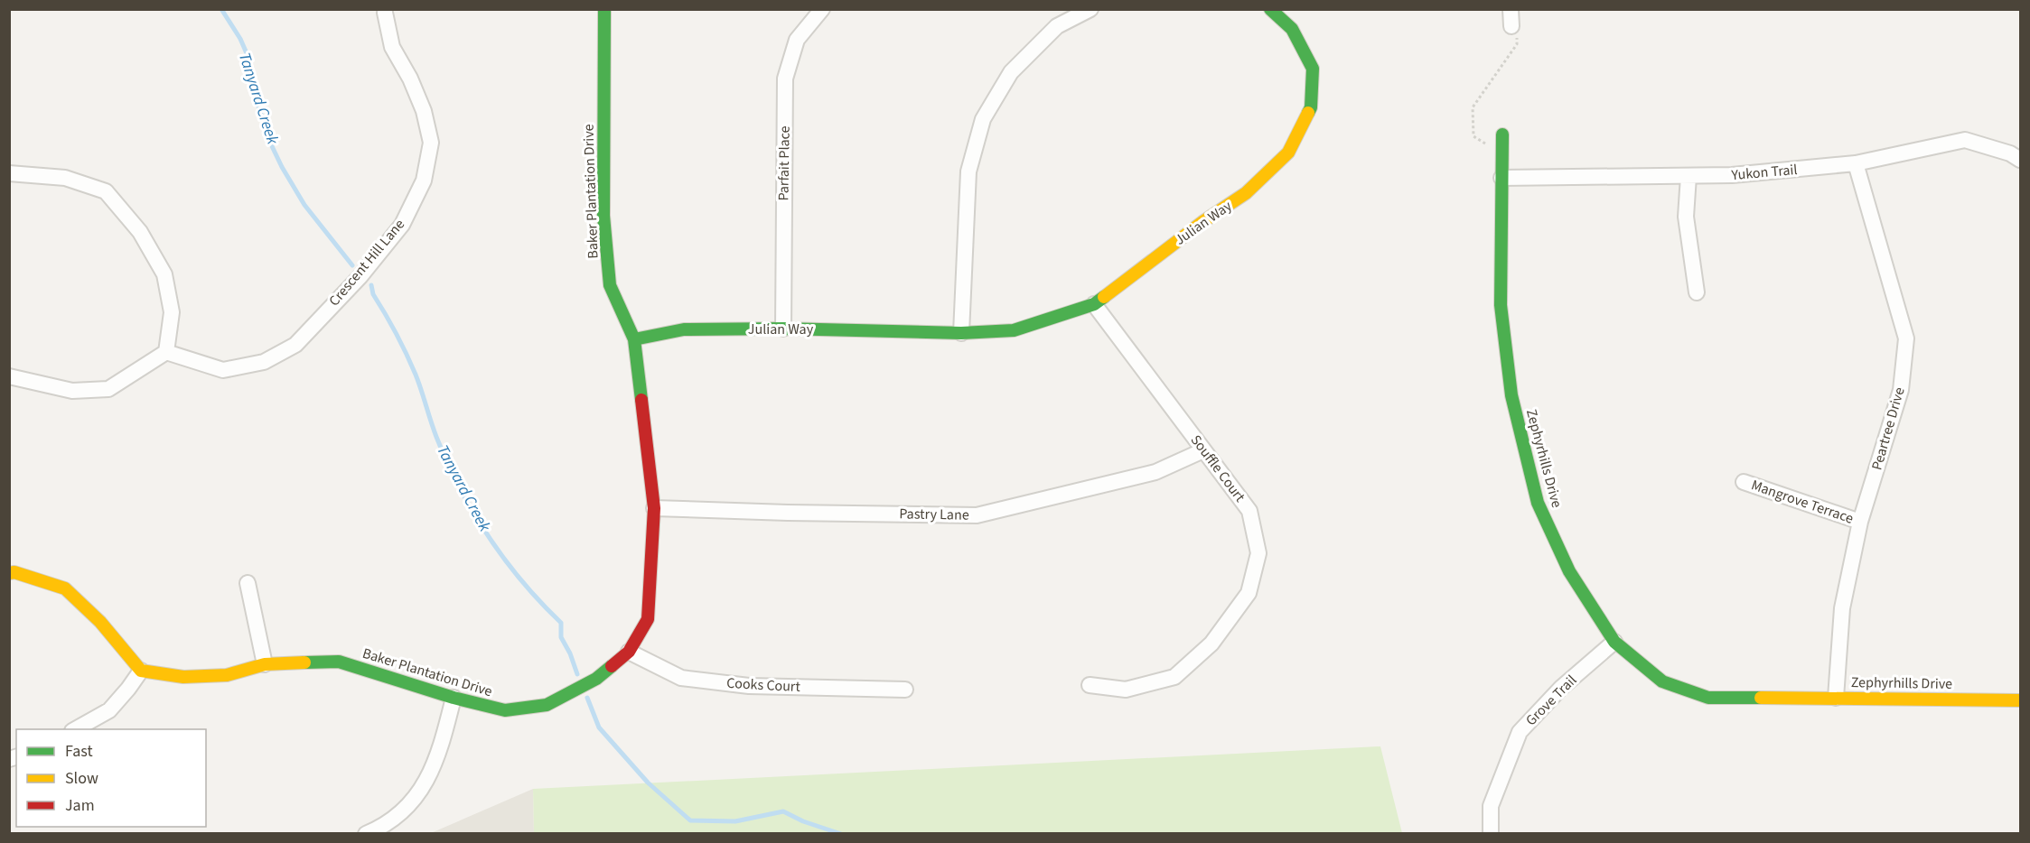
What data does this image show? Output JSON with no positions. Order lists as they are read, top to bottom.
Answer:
{
  "streets": {
    "street": [
      "Parfait Place",
      "Yukon Trail",
      "Baker Plantation Drive",
      "Julian Way",
      "Crescent Hill Lane",
      "Peartree Drive",
      "Zephyrhills Drive",
      "Souffle Court",
      "Mangrove Terrace",
      "Pastry Lane",
      "Cooks Court",
      "Grove Trail"
    ]
  },
  "crossings": [
    ["Parfait Place", "Julian Way"],
    ["Yukon Trail", "Peartree Drive"],
    ["Yukon Trail", "Zephyrhills Drive"],
    ["Baker Plantation Drive", "Julian Way"],
    ["Baker Plantation Drive", "Pastry Lane"],
    ["Baker Plantation Drive", "Cooks Court"],
    ["Julian Way", "Souffle Court"],
    ["Peartree Drive", "Zephyrhills Drive"],
    ["Peartree Drive", "Mangrove Terrace"],
    ["Zephyrhills Drive", "Grove Trail"],
    ["Souffle Court", "Pastry Lane"]
  ],
  "water": ["Tanyard Creek"],
  "legend": ["Fast", "Slow", "Jam"]
}
